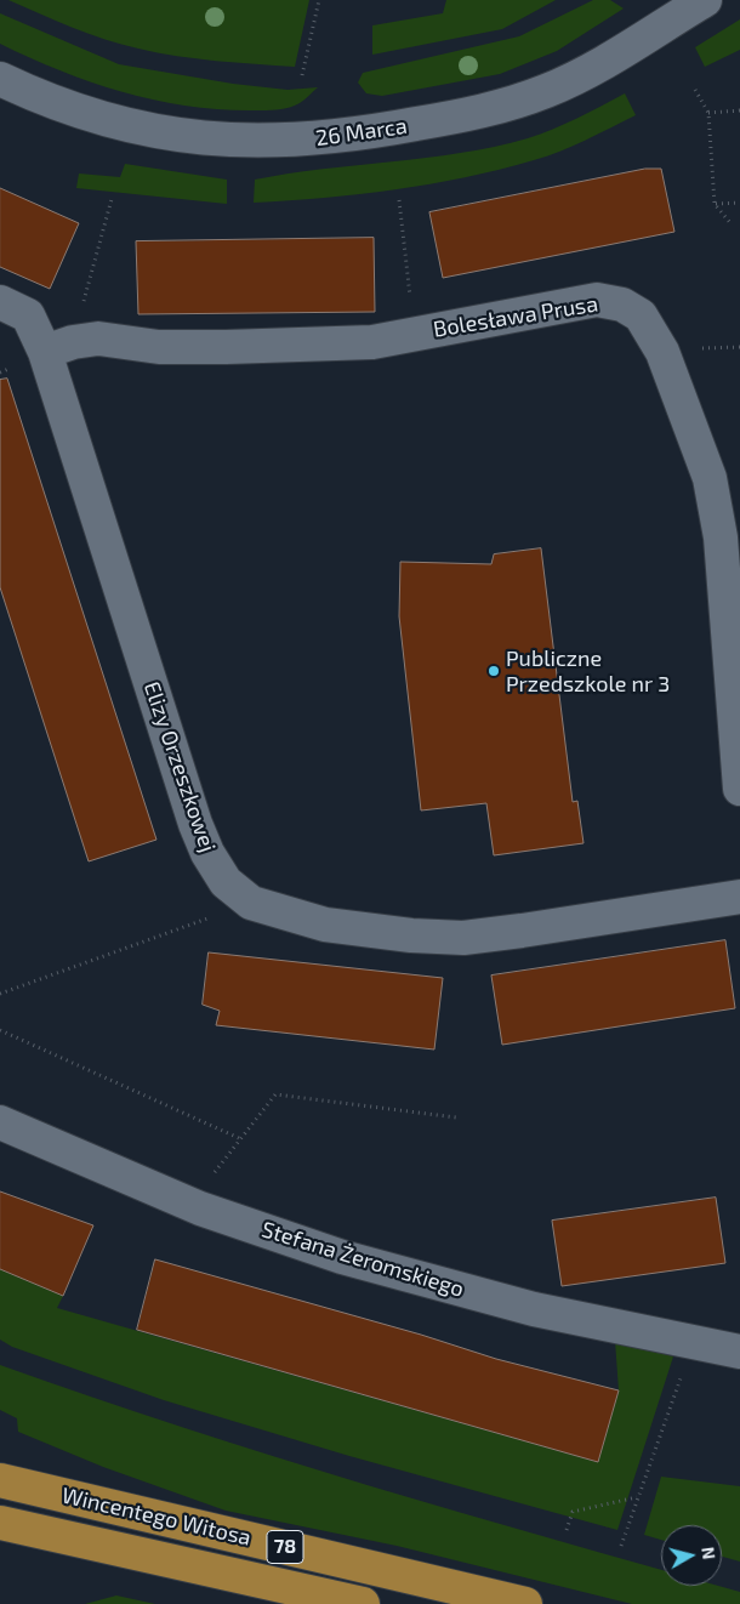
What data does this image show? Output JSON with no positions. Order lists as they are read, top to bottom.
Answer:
{
  "streets": {
    "main road": ["Wincentego Witosa", "78"],
    "street": [
      "26 Marca",
      "Bolesława Prusa",
      "Elizy Orzeszkowej",
      "Stefana Żeromskiego"
    ]
  },
  "crossings": [
    ["Bolesława Prusa", "Elizy Orzeszkowej"]
  ],
  "places": ["Publiczne Przedszkole nr 3"],
  "north": "right"
}
